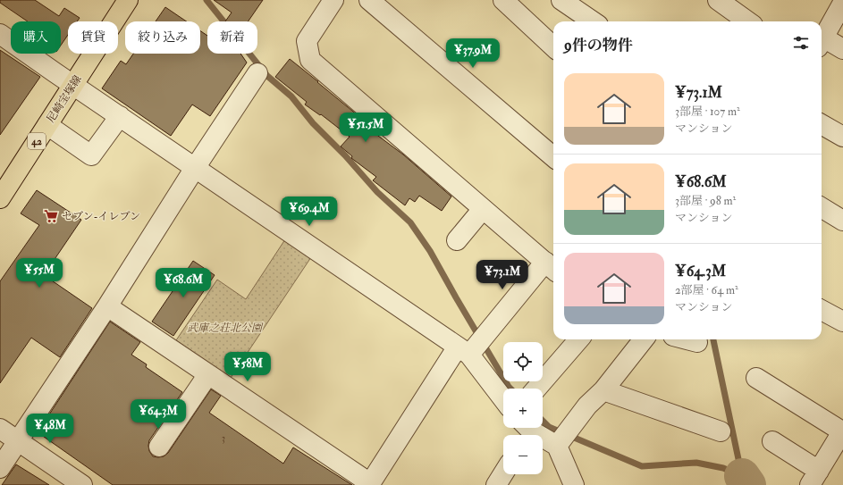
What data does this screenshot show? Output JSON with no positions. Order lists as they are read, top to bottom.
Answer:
{
  "streets": {
    "main road": ["尼崎宝塚線", "42"]
  },
  "parks": ["武庫之荘北公園"],
  "places": {
    "supermarket": ["セブン-イレブン"]
  },
  "house_numbers": ["3"],
  "page": {
    "chip": [
      "購入",
      "賃貸",
      "絞り込み",
      "新着"
    ],
    "heading": "9件の物件",
    "price": [
      "¥37.9M",
      "¥51.5M",
      "¥69.4M",
      "¥55M",
      "¥73.1M",
      "¥68.6M",
      "¥58M",
      "¥64.3M",
      "¥48M"
    ],
    "list": [
      {
        "name": "¥73.1M",
        "note": "3部屋 · 107 m² · マンション"
      },
      {
        "name": "¥68.6M",
        "note": "3部屋 · 98 m² · マンション"
      },
      {
        "name": "¥64.3M",
        "note": "2部屋 · 64 m² · マンション"
      }
    ],
    "map_buttons": ["+", "−"]
  }
}
